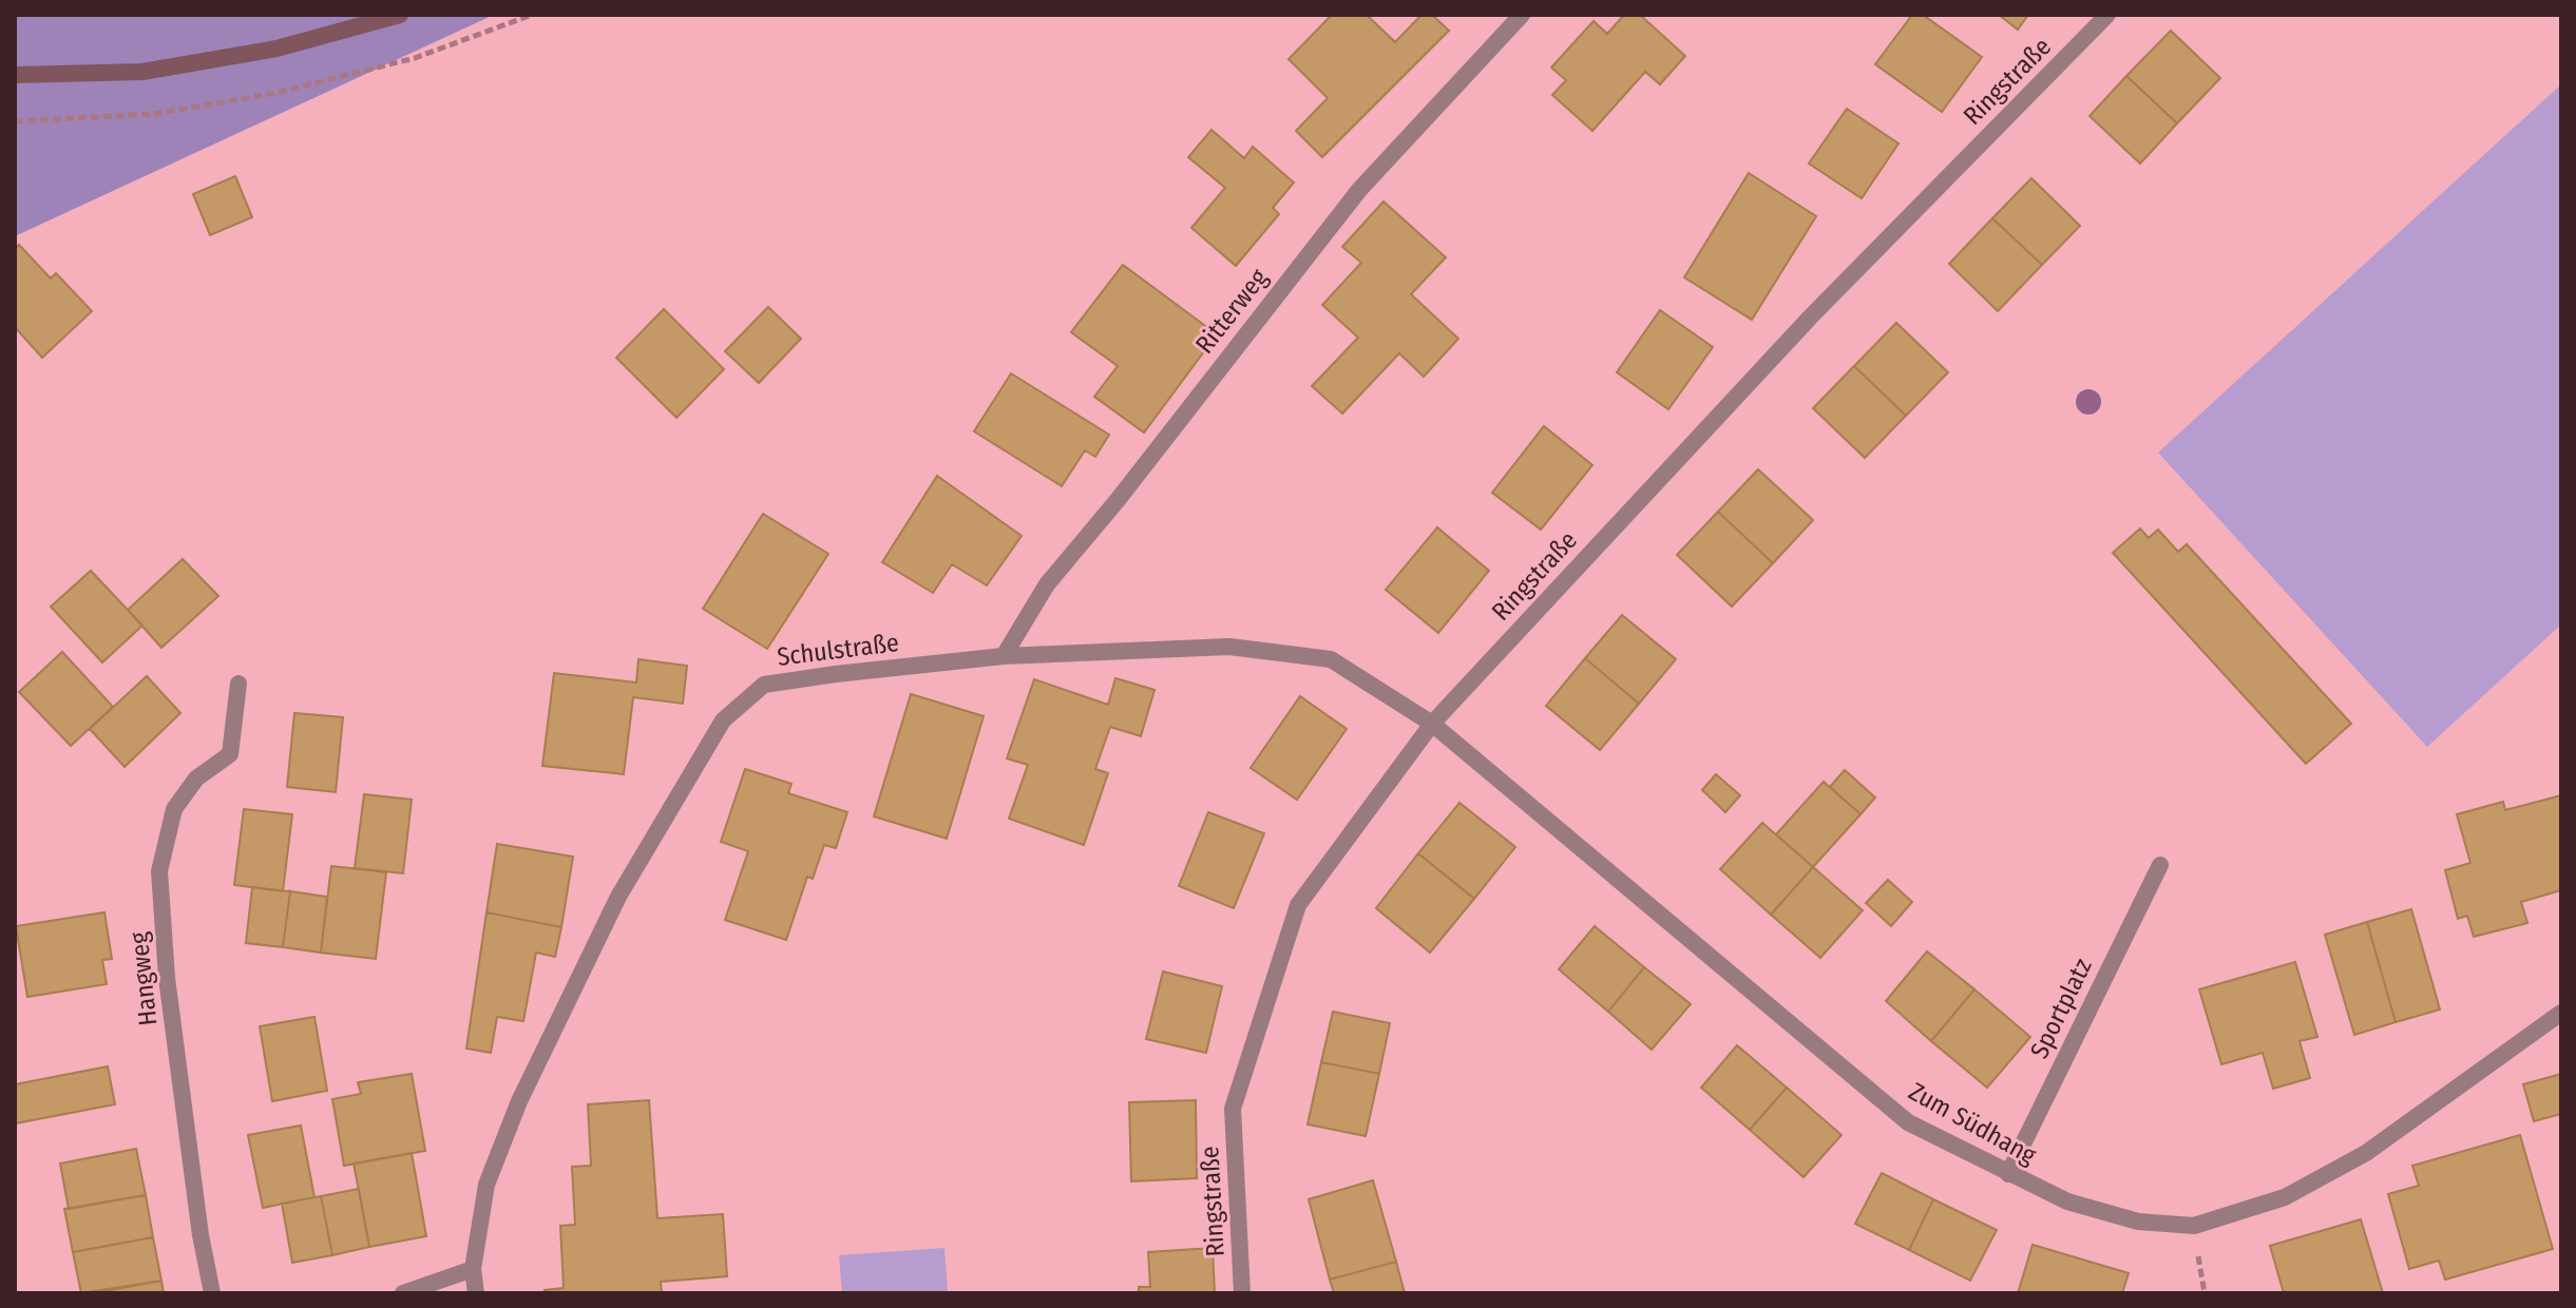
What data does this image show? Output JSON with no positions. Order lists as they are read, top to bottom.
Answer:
{
  "streets": {
    "street": [
      "Ringstraße",
      "Ritterweg",
      "Schulstraße",
      "Hangweg",
      "Sportplatz",
      "Zum Südhang"
    ]
  },
  "crossings": [
    ["Ringstraße", "Schulstraße"],
    ["Ringstraße", "Zum Südhang"],
    ["Ritterweg", "Schulstraße"],
    ["Schulstraße", "Zum Südhang"],
    ["Sportplatz", "Zum Südhang"]
  ]
}
